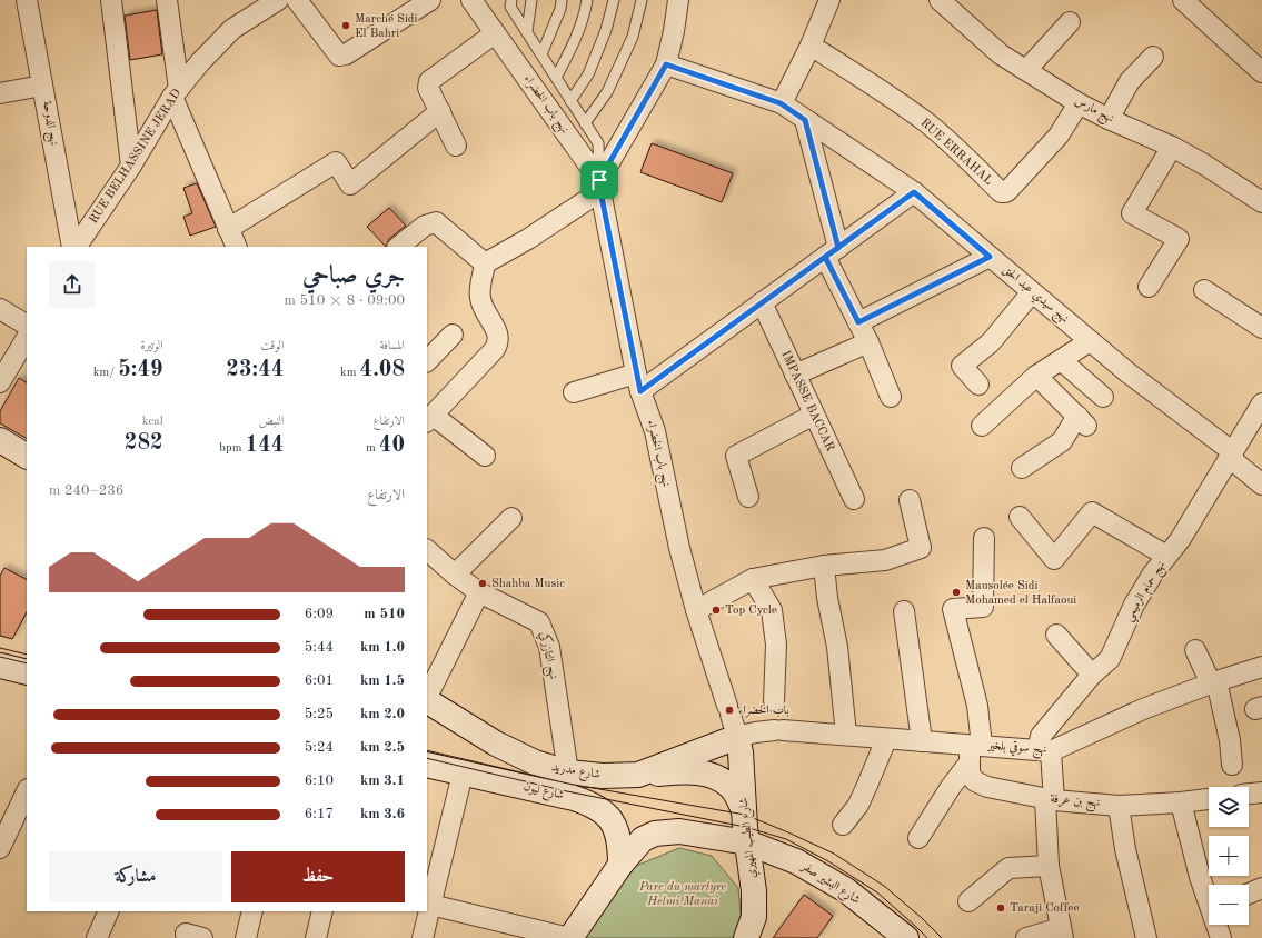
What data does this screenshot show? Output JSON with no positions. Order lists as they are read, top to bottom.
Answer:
{
  "streets": {
    "street": [
      "نهج باب الخضراء",
      "نهج مارس",
      "نهج الدوحة",
      "RUE ERRAHAL",
      "RUE BELHASSINE JERAD",
      "نهج سيدي عبد الحق",
      "IMPASSE BACCAR",
      "نهج حمام الرميمي",
      "نهج التازركي",
      "نهج سوقي بلخير",
      "شارع مدريد",
      "شارع ليون",
      "نهج بن عرفة",
      "شارع الطيب المهيري",
      "شارع البشير صفر"
    ]
  },
  "crossings": [
    ["نهج باب الخضراء", "نهج سوقي بلخير"],
    ["نهج باب الخضراء", "شارع مدريد"],
    ["نهج باب الخضراء", "شارع الطيب المهيري"],
    ["نهج مارس", "RUE ERRAHAL"],
    ["نهج سيدي عبد الحق", "نهج حمام الرميمي"],
    ["نهج حمام الرميمي", "نهج سوقي بلخير"],
    ["نهج التازركي", "شارع مدريد"],
    ["نهج سوقي بلخير", "شارع مدريد"],
    ["نهج سوقي بلخير", "نهج بن عرفة"],
    ["نهج سوقي بلخير", "شارع الطيب المهيري"],
    ["شارع مدريد", "شارع الطيب المهيري"],
    ["شارع ليون", "شارع البشير صفر"],
    ["شارع الطيب المهيري", "شارع البشير صفر"]
  ],
  "parks": ["Parc du martyre Helmi Manai"],
  "places": [
    "Marché Sidi El Bahri",
    "Shahba Music",
    "Mausolée Sidi Mohamed el Halfaoui",
    "Top Cycle",
    "باب الخضراء",
    "Taraji Coffee"
  ],
  "page": {
    "heading": ["جري صباحي", "09:00 · 8 × 510 m"],
    "stats": [
      ["المسافة", "4.08 km"],
      ["الوقت", "23:44"],
      ["الوتيرة", "5:49 /km"],
      ["الارتفاع", "40 m"],
      ["النبض", "144 bpm"],
      ["kcal", "282"]
    ],
    "chart": ["الارتفاع", "236–240 m"],
    "list": [
      {
        "name": "510 m",
        "note": "6:09"
      },
      {
        "name": "1.0 km",
        "note": "5:44"
      },
      {
        "name": "1.5 km",
        "note": "6:01"
      },
      {
        "name": "2.0 km",
        "note": "5:25"
      },
      {
        "name": "2.5 km",
        "note": "5:24"
      },
      {
        "name": "3.1 km",
        "note": "6:10"
      },
      {
        "name": "3.6 km",
        "note": "6:17"
      }
    ],
    "map_buttons": ["+", "−"],
    "buttons": ["حفظ", "مشاركة"]
  }
}
